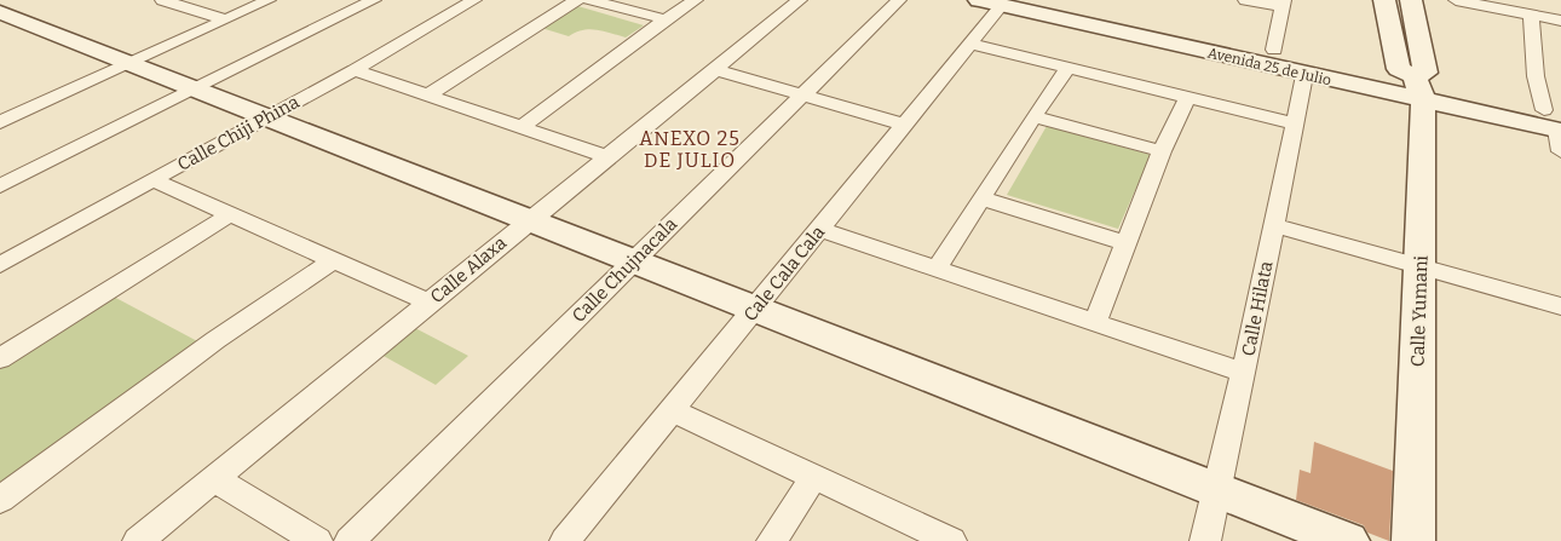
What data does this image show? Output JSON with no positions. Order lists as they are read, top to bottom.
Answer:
{
  "streets": {
    "street": [
      "Avenida 25 de Julio",
      "Calle Chiji Phina",
      "Calle Alaxa",
      "Calle Chujnacala",
      "Cale Cala Cala",
      "Calle Hilata",
      "Calle Yumani"
    ]
  },
  "crossings": [
    ["Avenida 25 de Julio", "Cale Cala Cala"],
    ["Avenida 25 de Julio", "Calle Hilata"],
    ["Avenida 25 de Julio", "Calle Yumani"]
  ],
  "districts": ["ANEXO 25 DE JULIO"]
}
